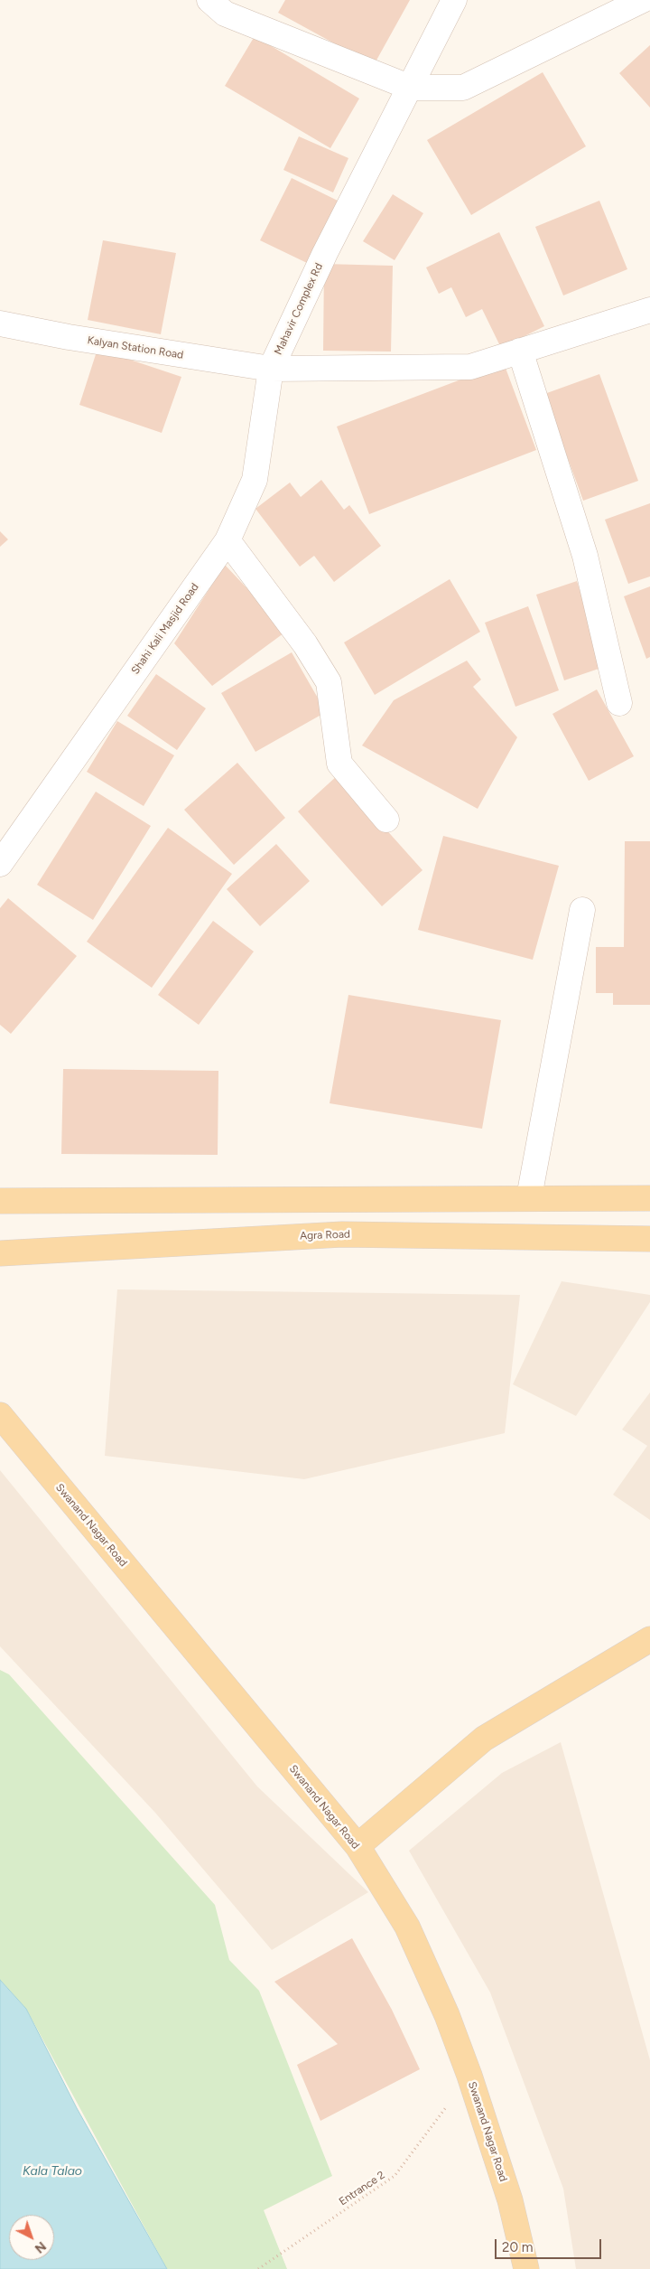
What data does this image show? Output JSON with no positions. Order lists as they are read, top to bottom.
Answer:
{
  "streets": {
    "main road": ["Agra Road", "Swanand Nagar Road"],
    "street": ["Mahavir Complex Rd", "Kalyan Station Road", "Shahi Kali Masjid Road"],
    "path": ["Entrance 2"]
  },
  "crossings": [
    ["Mahavir Complex Rd", "Kalyan Station Road"],
    ["Mahavir Complex Rd", "Shahi Kali Masjid Road"],
    ["Kalyan Station Road", "Shahi Kali Masjid Road"],
    ["Swanand Nagar Road", "Entrance 2"]
  ],
  "water": ["Kala Talao"],
  "scale_bar": "20 m",
  "north": "bottom right"
}
